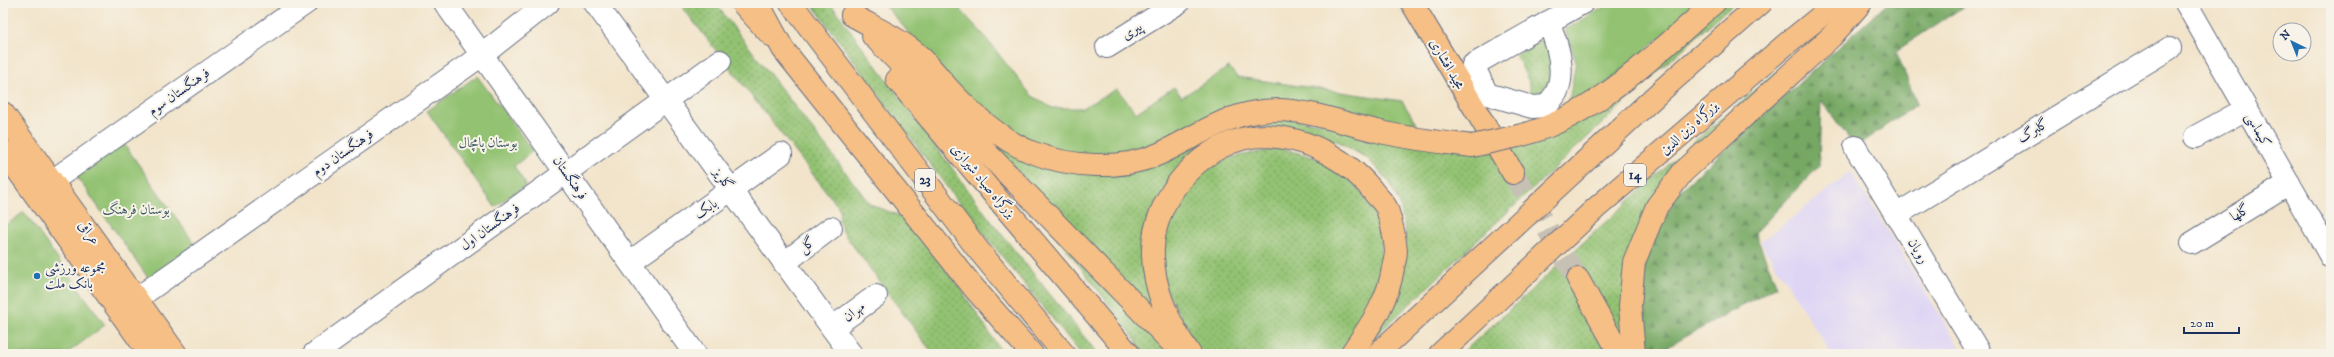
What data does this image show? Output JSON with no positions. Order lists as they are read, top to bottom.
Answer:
{
  "streets": {
    "main road": [
      "مجید افشاری",
      "بزرگراه زین الدین",
      "14",
      "23",
      "بزرگراه صیاد شیرازی",
      "عراقی"
    ],
    "street": [
      "پیری",
      "فرهنگستان سوم",
      "کیماسی",
      "گلبرگ",
      "فرهنگستان دوم",
      "فرهنگستان",
      "گلریز",
      "بابک",
      "گلها",
      "فرهنگستان اول",
      "گل",
      "رویان",
      "مهران"
    ]
  },
  "crossings": [
    ["فرهنگستان سوم", "عراقی"],
    ["کیماسی", "گلها"],
    ["گلبرگ", "رویان"],
    ["فرهنگستان دوم", "فرهنگستان"],
    ["فرهنگستان دوم", "عراقی"],
    ["فرهنگستان", "بابک"],
    ["فرهنگستان", "فرهنگستان اول"],
    ["گلریز", "بابک"],
    ["گلریز", "فرهنگستان اول"],
    ["گلریز", "گل"],
    ["گلریز", "مهران"]
  ],
  "parks": ["بوستان پامچال", "بوستان فرهنگ"],
  "places": ["مجموعه ورزشی بانک ملت"],
  "scale_bar": "20 m",
  "north": "top left"
}
